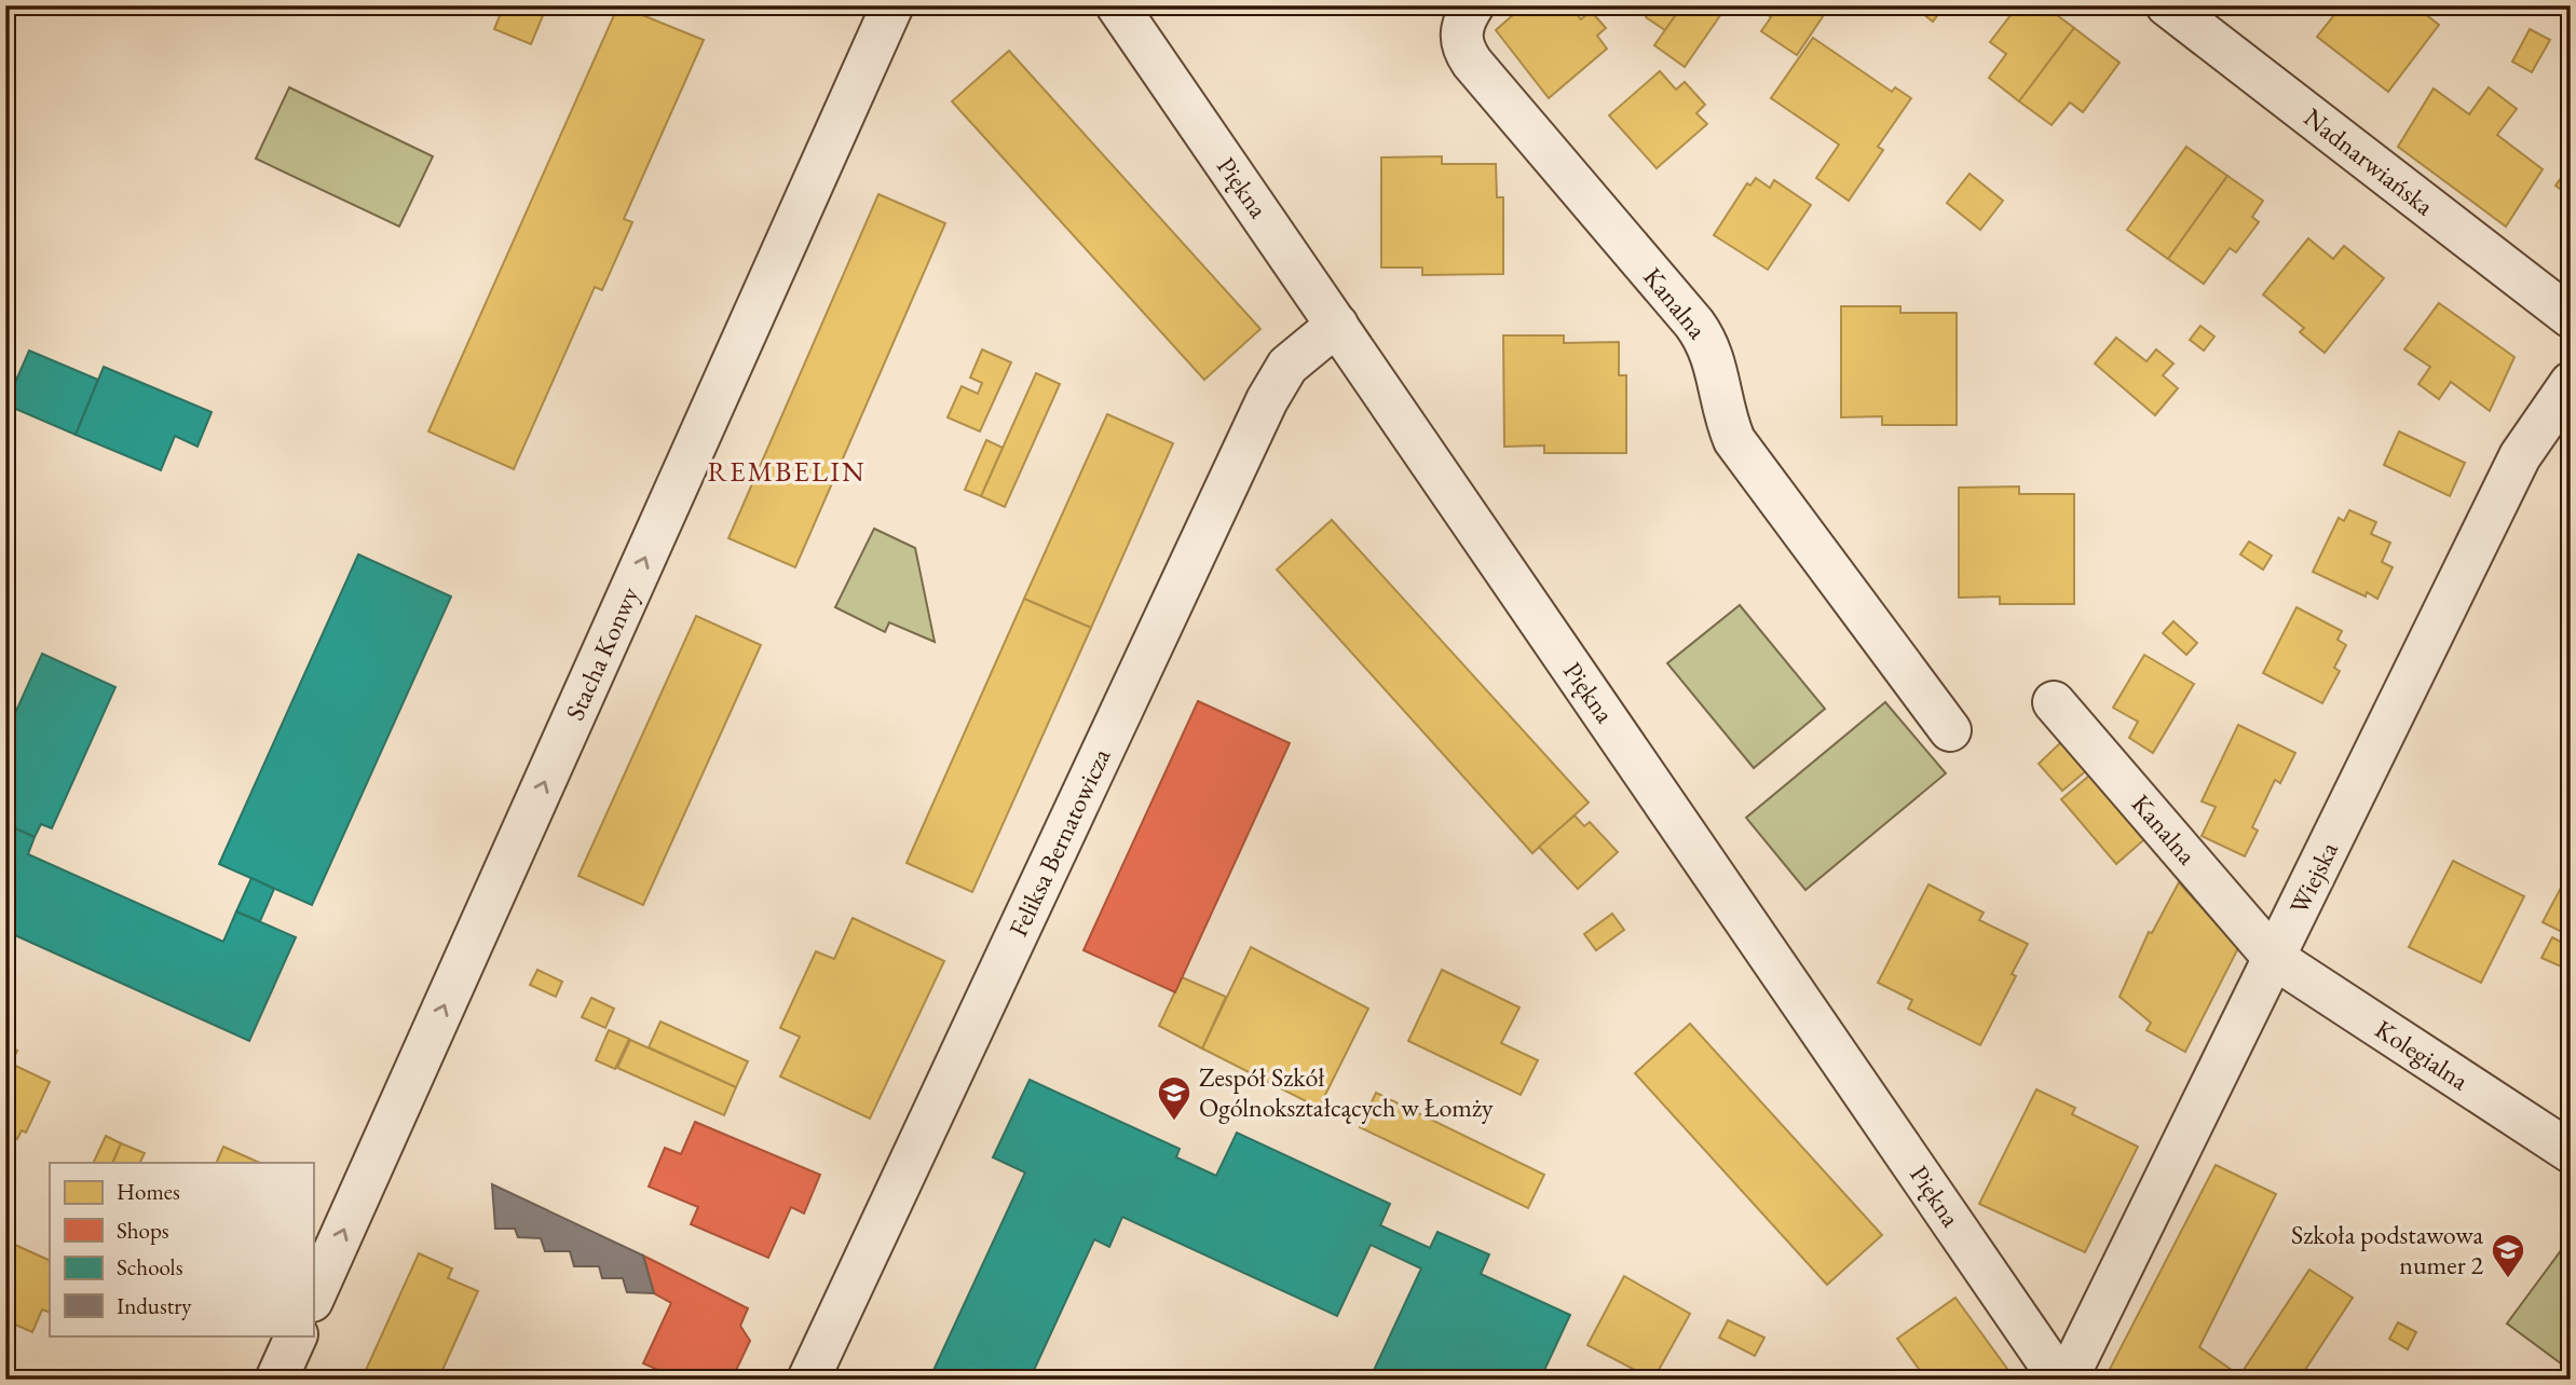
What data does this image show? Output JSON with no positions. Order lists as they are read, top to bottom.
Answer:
{
  "streets": {
    "street": [
      "Nadnarwiańska",
      "Piękna",
      "Kanalna",
      "Stacha Konwy",
      "Feliksa Bernatowicza",
      "Wiejska",
      "Kolegialna"
    ]
  },
  "crossings": [
    ["Piękna", "Feliksa Bernatowicza"],
    ["Kanalna", "Wiejska"],
    ["Kanalna", "Kolegialna"],
    ["Wiejska", "Kolegialna"]
  ],
  "one_way": ["Stacha Konwy"],
  "districts": ["REMBELIN"],
  "places": {
    "school or university": ["Zespół Szkół Ogólnokształcących w Łomży", "Szkoła podstawowa numer 2"]
  },
  "legend": [
    "Homes",
    "Shops",
    "Schools",
    "Industry"
  ]
}
